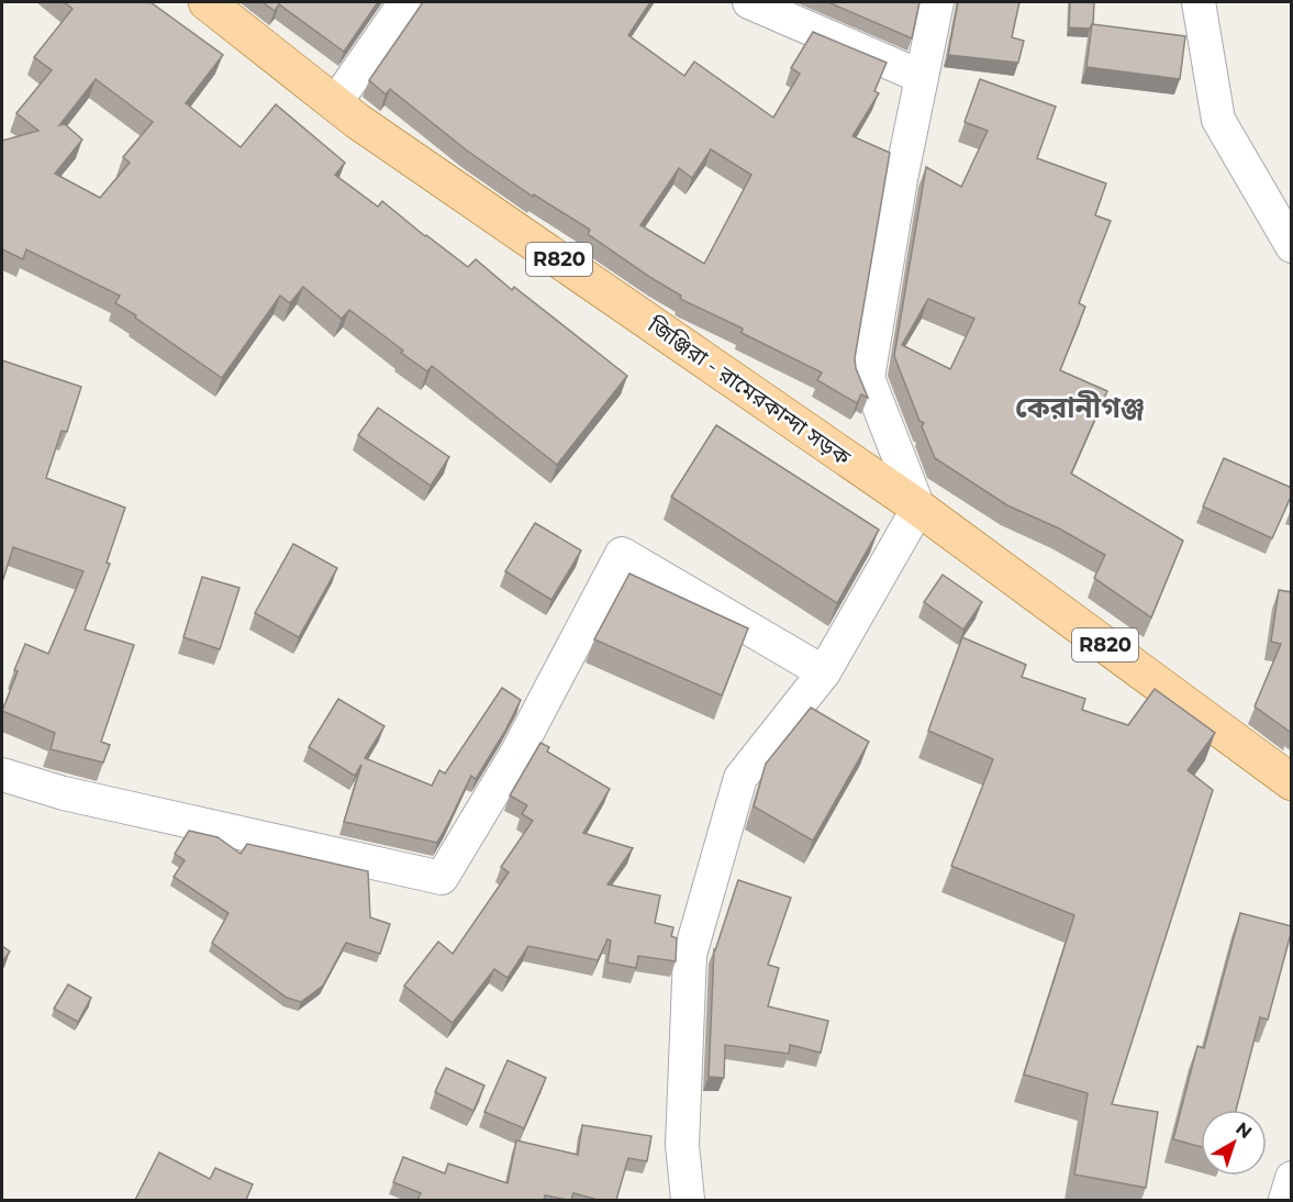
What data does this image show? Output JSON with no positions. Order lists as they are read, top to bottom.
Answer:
{
  "streets": {
    "main road": ["R820", "জিঞ্জিরা - রামেরকান্দা সড়ক"]
  },
  "districts": ["কেরানীগঞ্জ"],
  "north": "top right"
}
